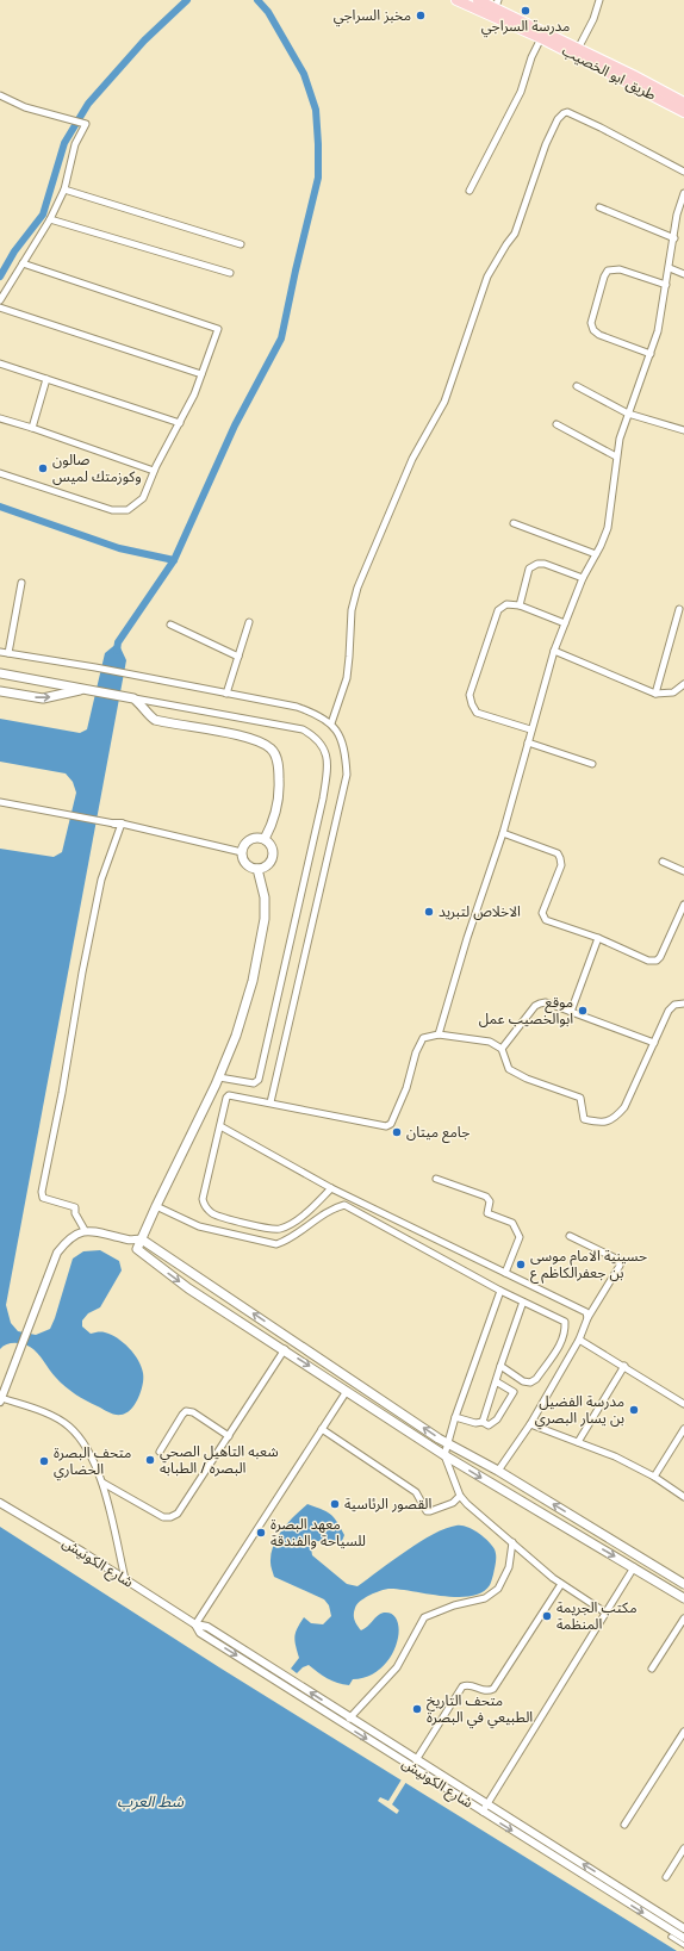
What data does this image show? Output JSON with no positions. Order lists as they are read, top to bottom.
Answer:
{
  "streets": {
    "main road": ["طريق ابو الخصيب"],
    "street": ["شارع الكونيش"]
  },
  "water": ["شط العرب"],
  "places": [
    "مدرسة السراجي",
    "مخبز السراجي",
    "صالون وكوزمتك لميس",
    "الاخلاص لتبريد",
    "موقع ابوالخصيب عمل",
    "جامع ميتان",
    "حسينية الامام موسى بن جعفرالكاظم ع",
    "مدرسة الفضيل بن يسار البصري",
    "شعبه التاهيل الصحي البصره / الطبابه",
    "متحف البصرة الحضاري",
    "القصور الرئاسية",
    "معهد البصرة للسياحة والفندقة",
    "مكتب الجريمة المنظمة",
    "متحف التاريخ الطبيعي في البصرة"
  ]
}
